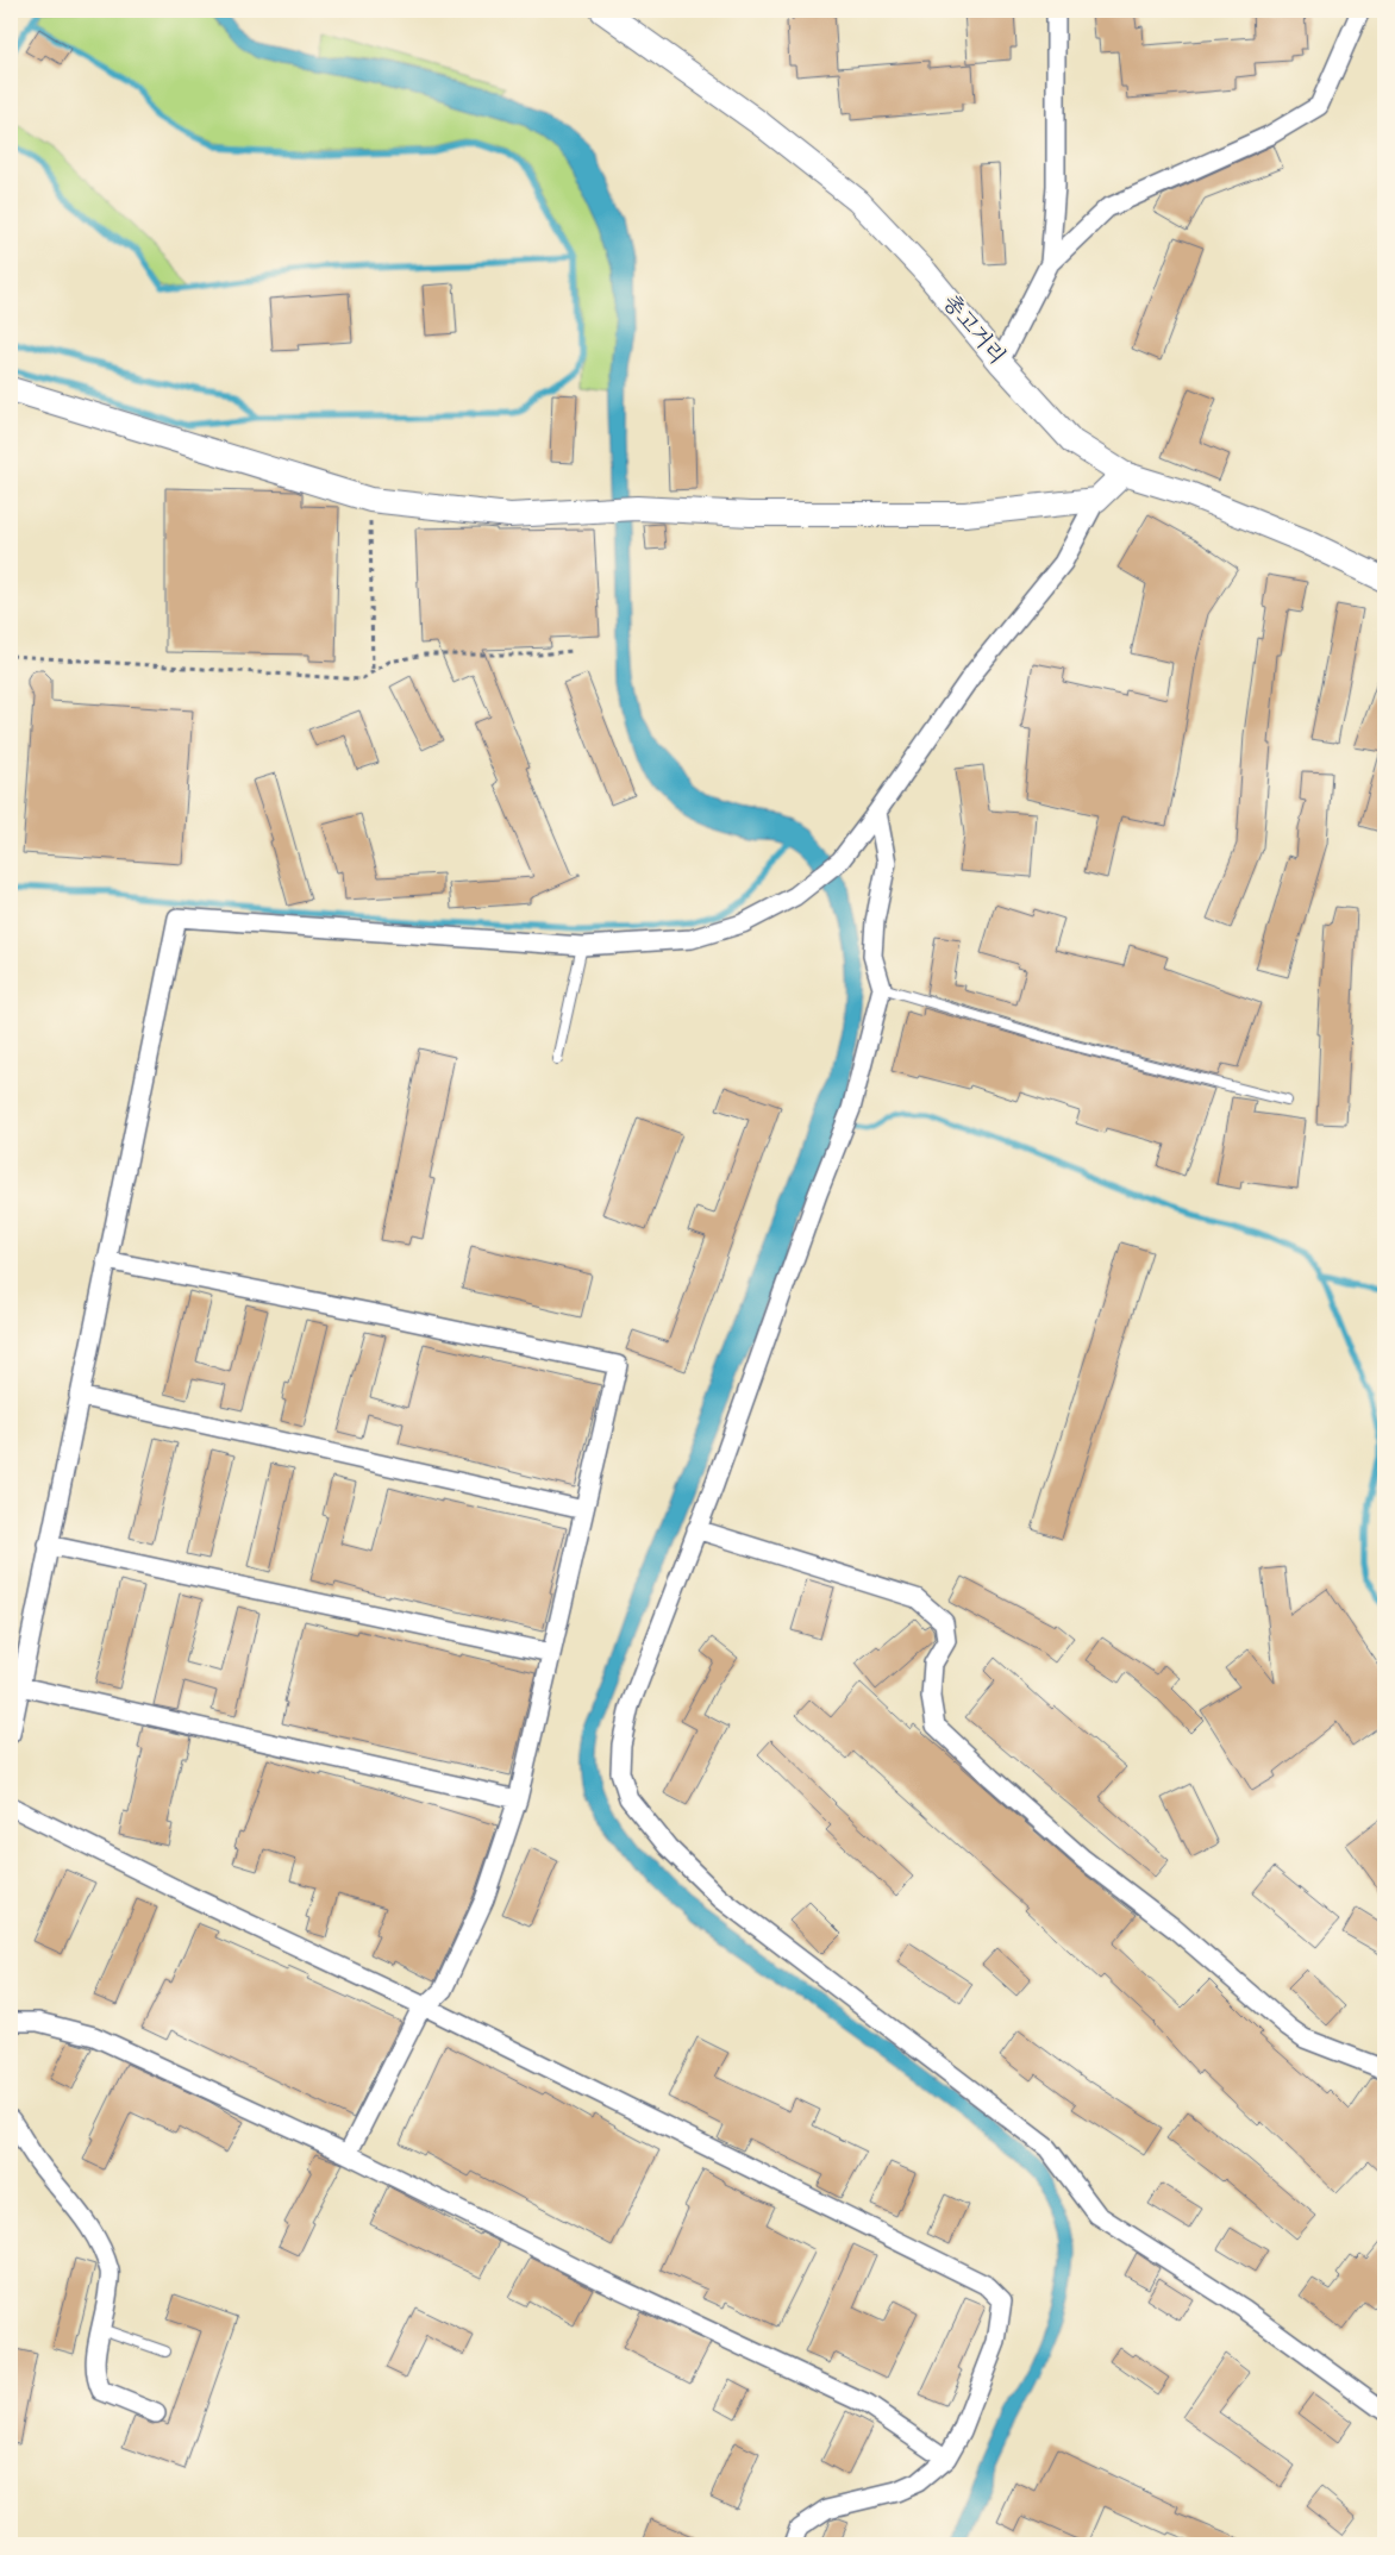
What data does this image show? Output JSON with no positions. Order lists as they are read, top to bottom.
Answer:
{
  "streets": {
    "street": ["총고거리"]
  }
}
